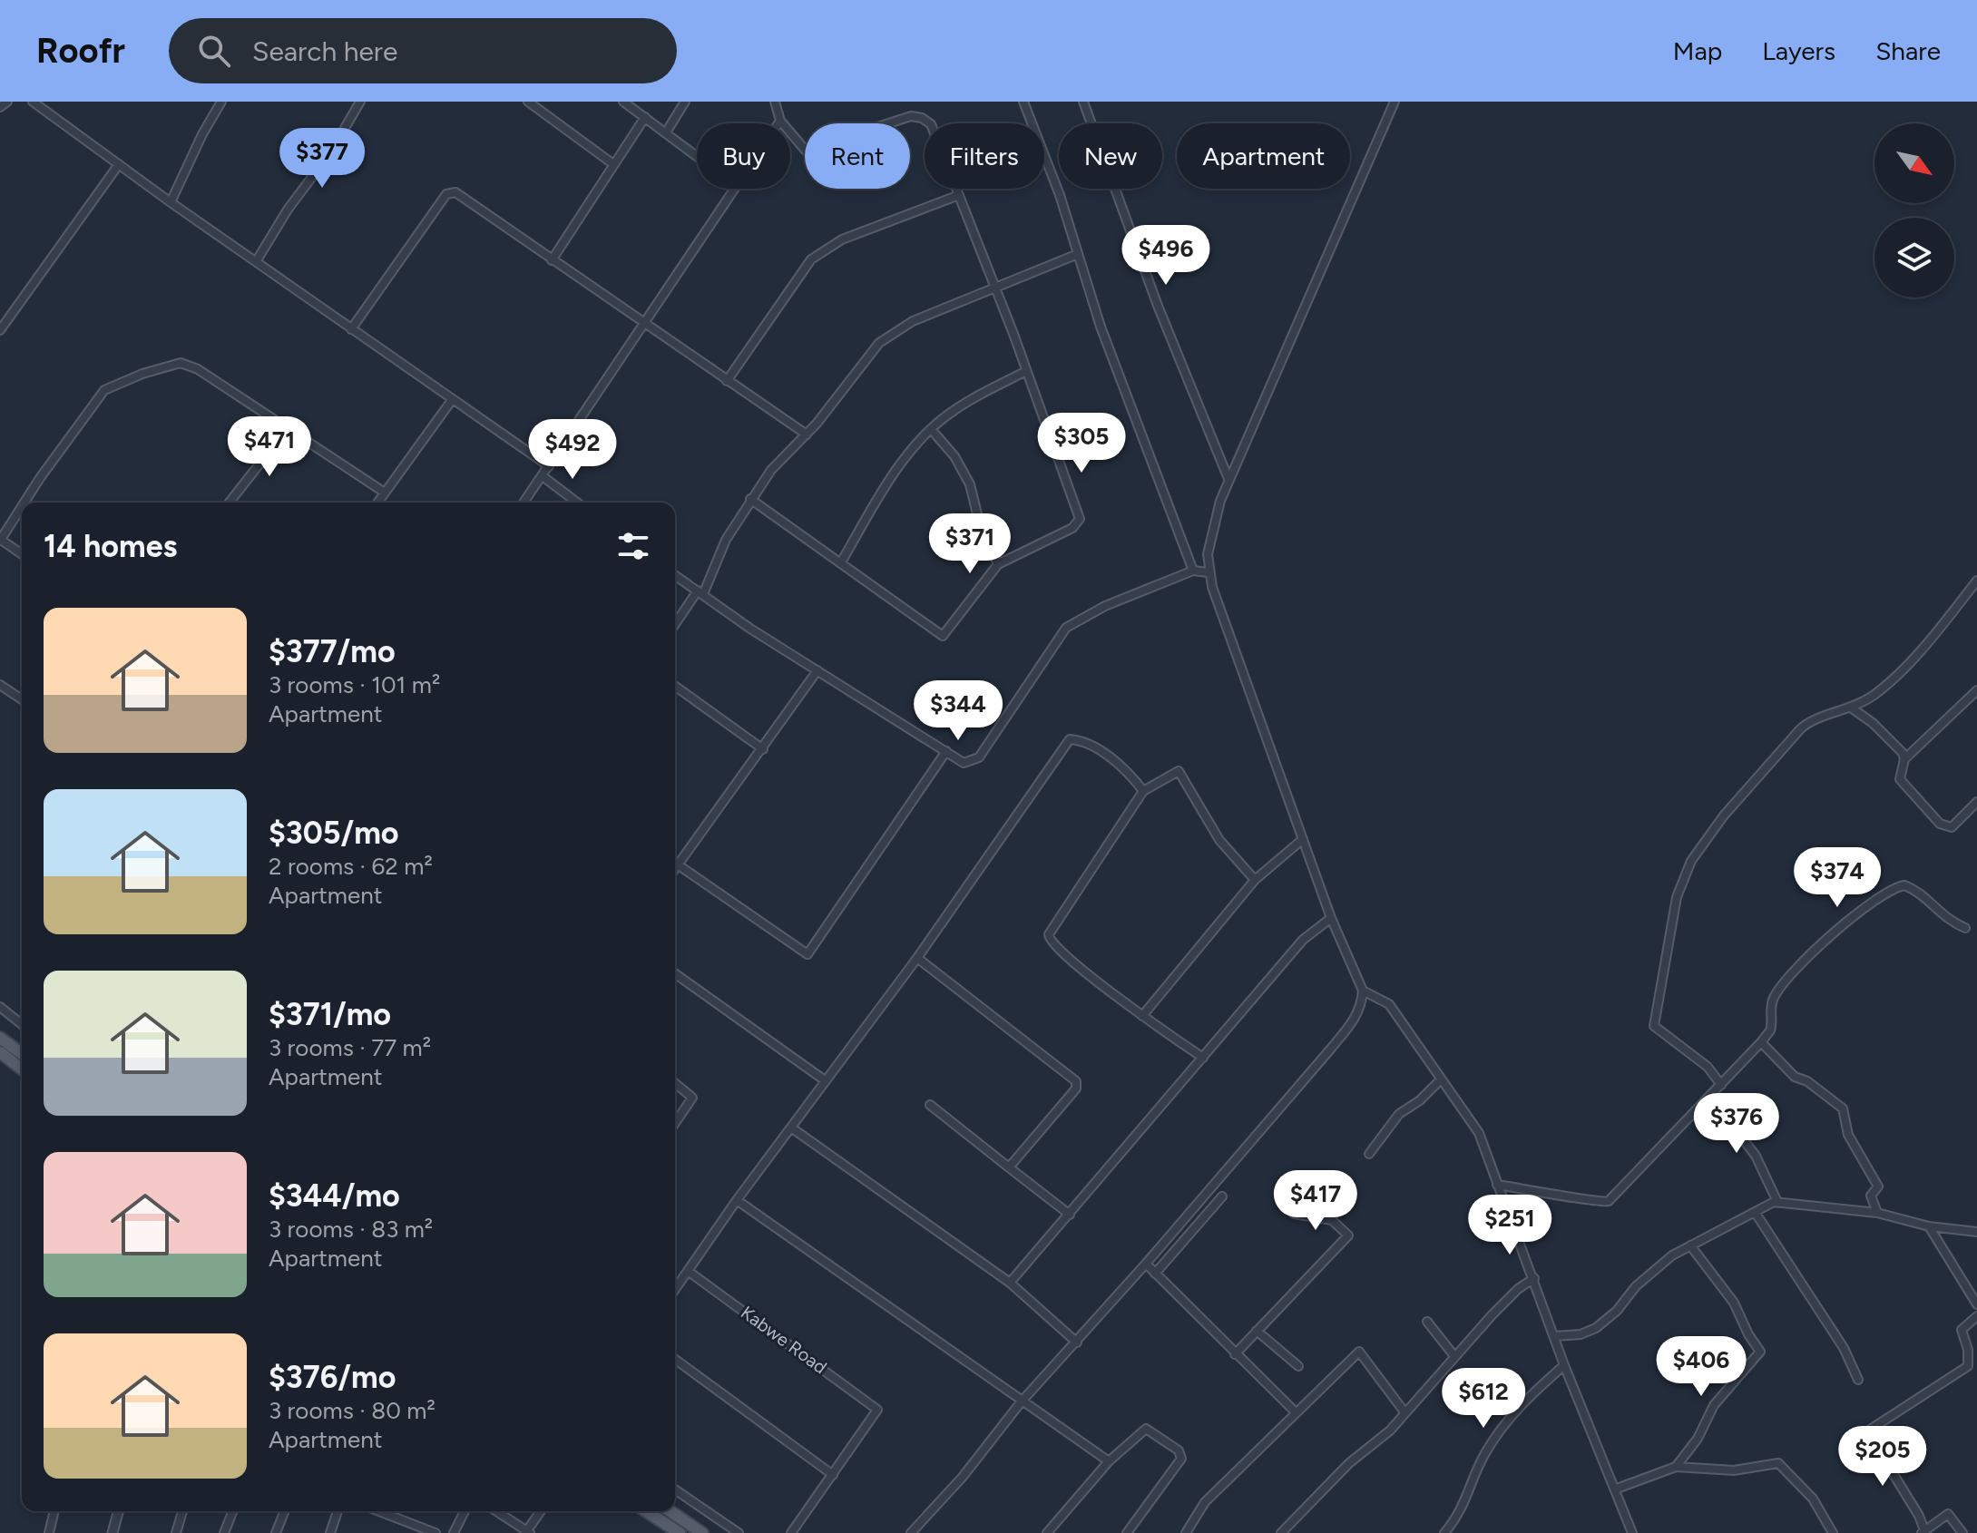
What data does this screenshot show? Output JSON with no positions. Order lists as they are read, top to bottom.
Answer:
{
  "streets": {
    "street": ["Kabwe Road"]
  },
  "north": "bottom right",
  "page": {
    "header": "Roofr",
    "search": "Search here",
    "nav": ["Map", "Layers", "Share"],
    "chip": [
      "Buy",
      "Rent",
      "Filters",
      "New",
      "Apartment"
    ],
    "price": [
      "$377",
      "$496",
      "$305",
      "$471",
      "$492",
      "$371",
      "$344",
      "$374",
      "$376",
      "$417",
      "$251",
      "$406",
      "$612",
      "$205"
    ],
    "heading": "14 homes",
    "list": [
      {
        "name": "$377/mo",
        "note": "3 rooms · 101 m² · Apartment"
      },
      {
        "name": "$305/mo",
        "note": "2 rooms · 62 m² · Apartment"
      },
      {
        "name": "$371/mo",
        "note": "3 rooms · 77 m² · Apartment"
      },
      {
        "name": "$344/mo",
        "note": "3 rooms · 83 m² · Apartment"
      },
      {
        "name": "$376/mo",
        "note": "3 rooms · 80 m² · Apartment"
      }
    ]
  }
}
